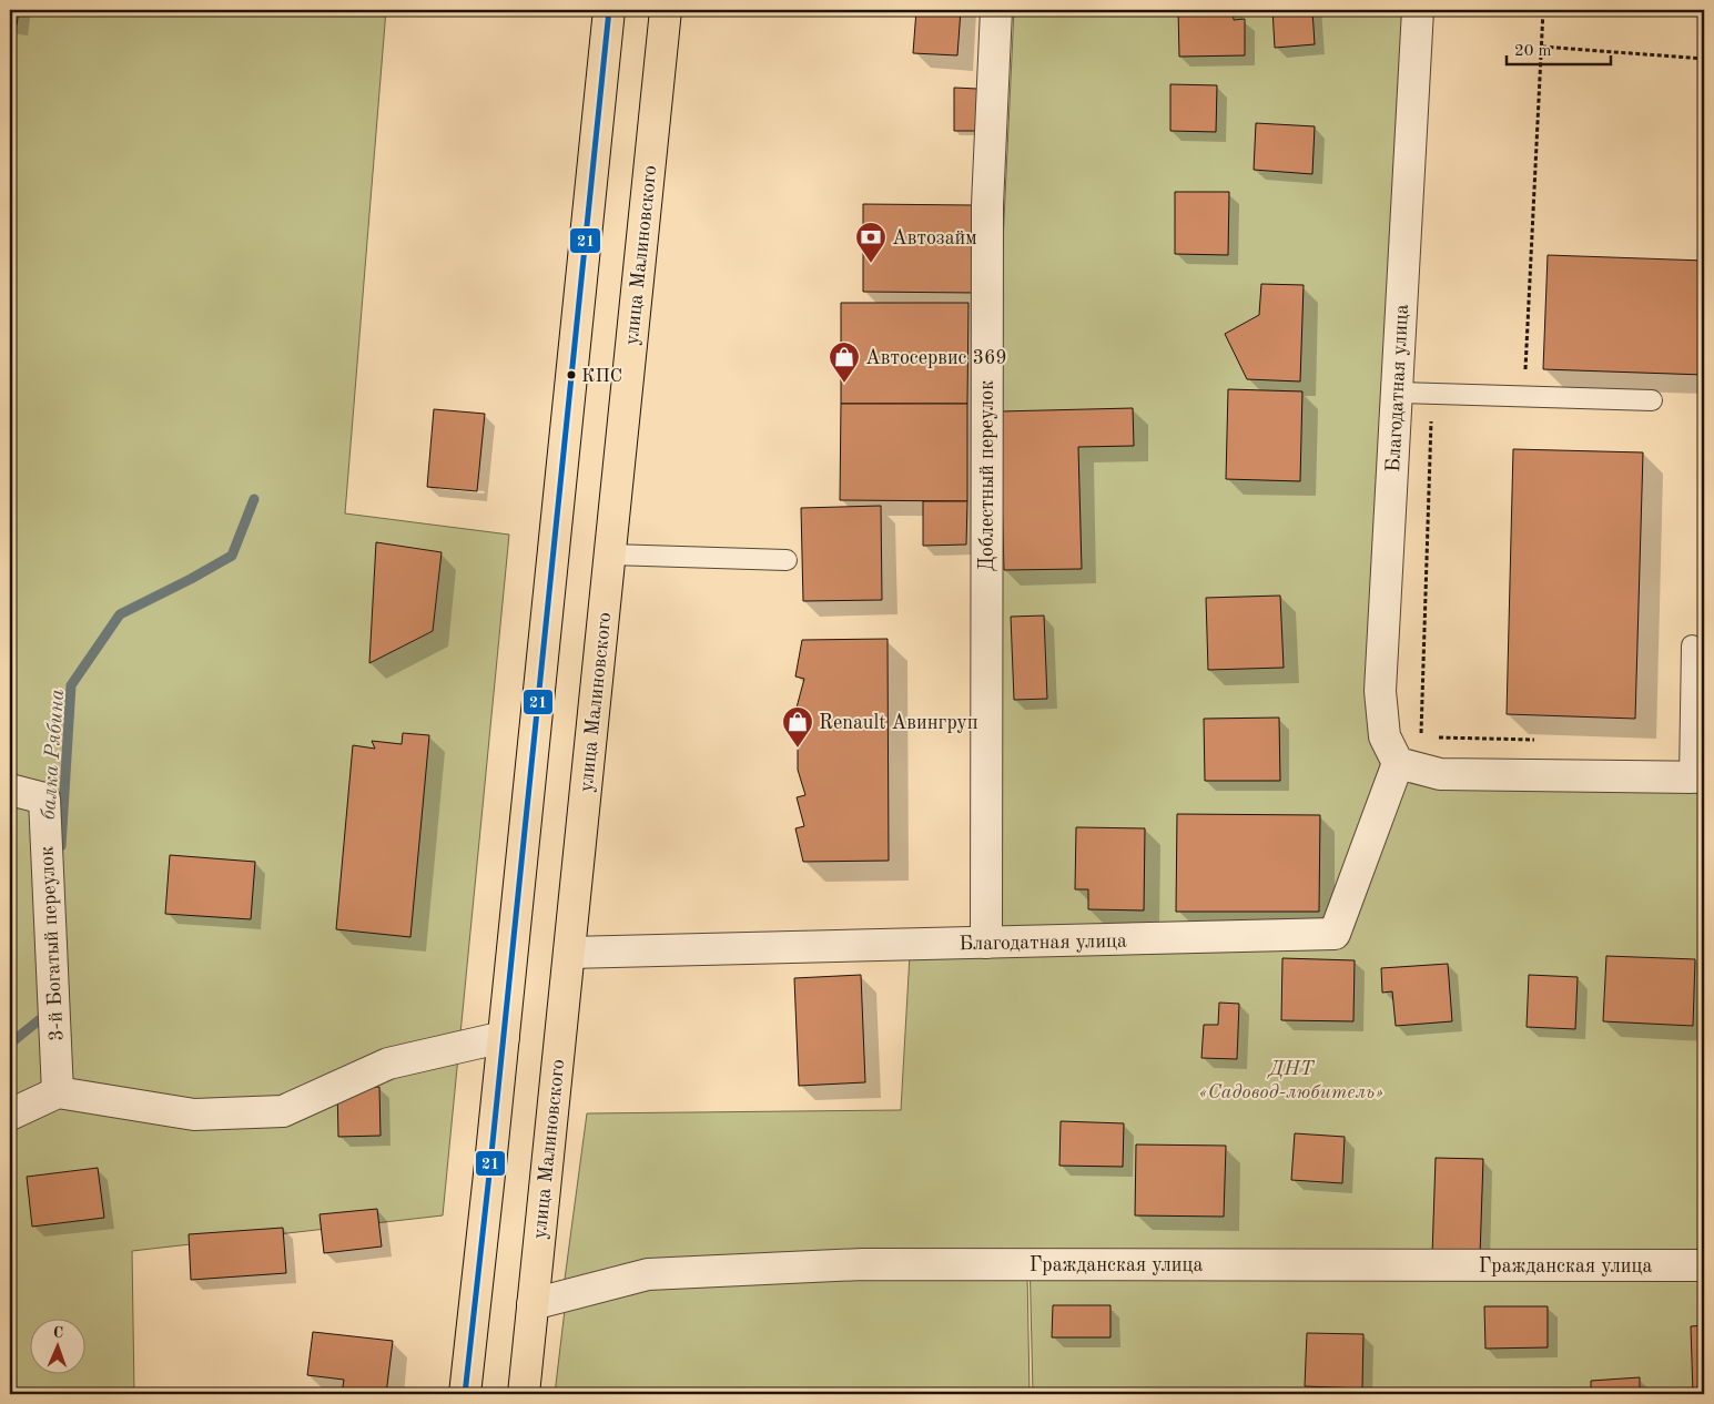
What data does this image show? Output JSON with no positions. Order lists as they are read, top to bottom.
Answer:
{
  "streets": {
    "highway": ["улица Малиновского"],
    "street": [
      "Благодатная улица",
      "Доблестный переулок",
      "3-й Богатый переулок",
      "Гражданская улица"
    ]
  },
  "crossings": [
    ["улица Малиновского", "Благодатная улица"],
    ["улица Малиновского", "Гражданская улица"],
    ["Благодатная улица", "Доблестный переулок"]
  ],
  "water": ["балка Рябина"],
  "parks": ["ДНТ «Садовод-любитель»"],
  "places": {
    "bank": ["Автозайм"],
    "other": ["КПС"],
    "shop": ["Автосервис 369", "Renault Авингруп"]
  },
  "lines": ["transit line 21"],
  "scale_bar": "20 m",
  "north": "top"
}
